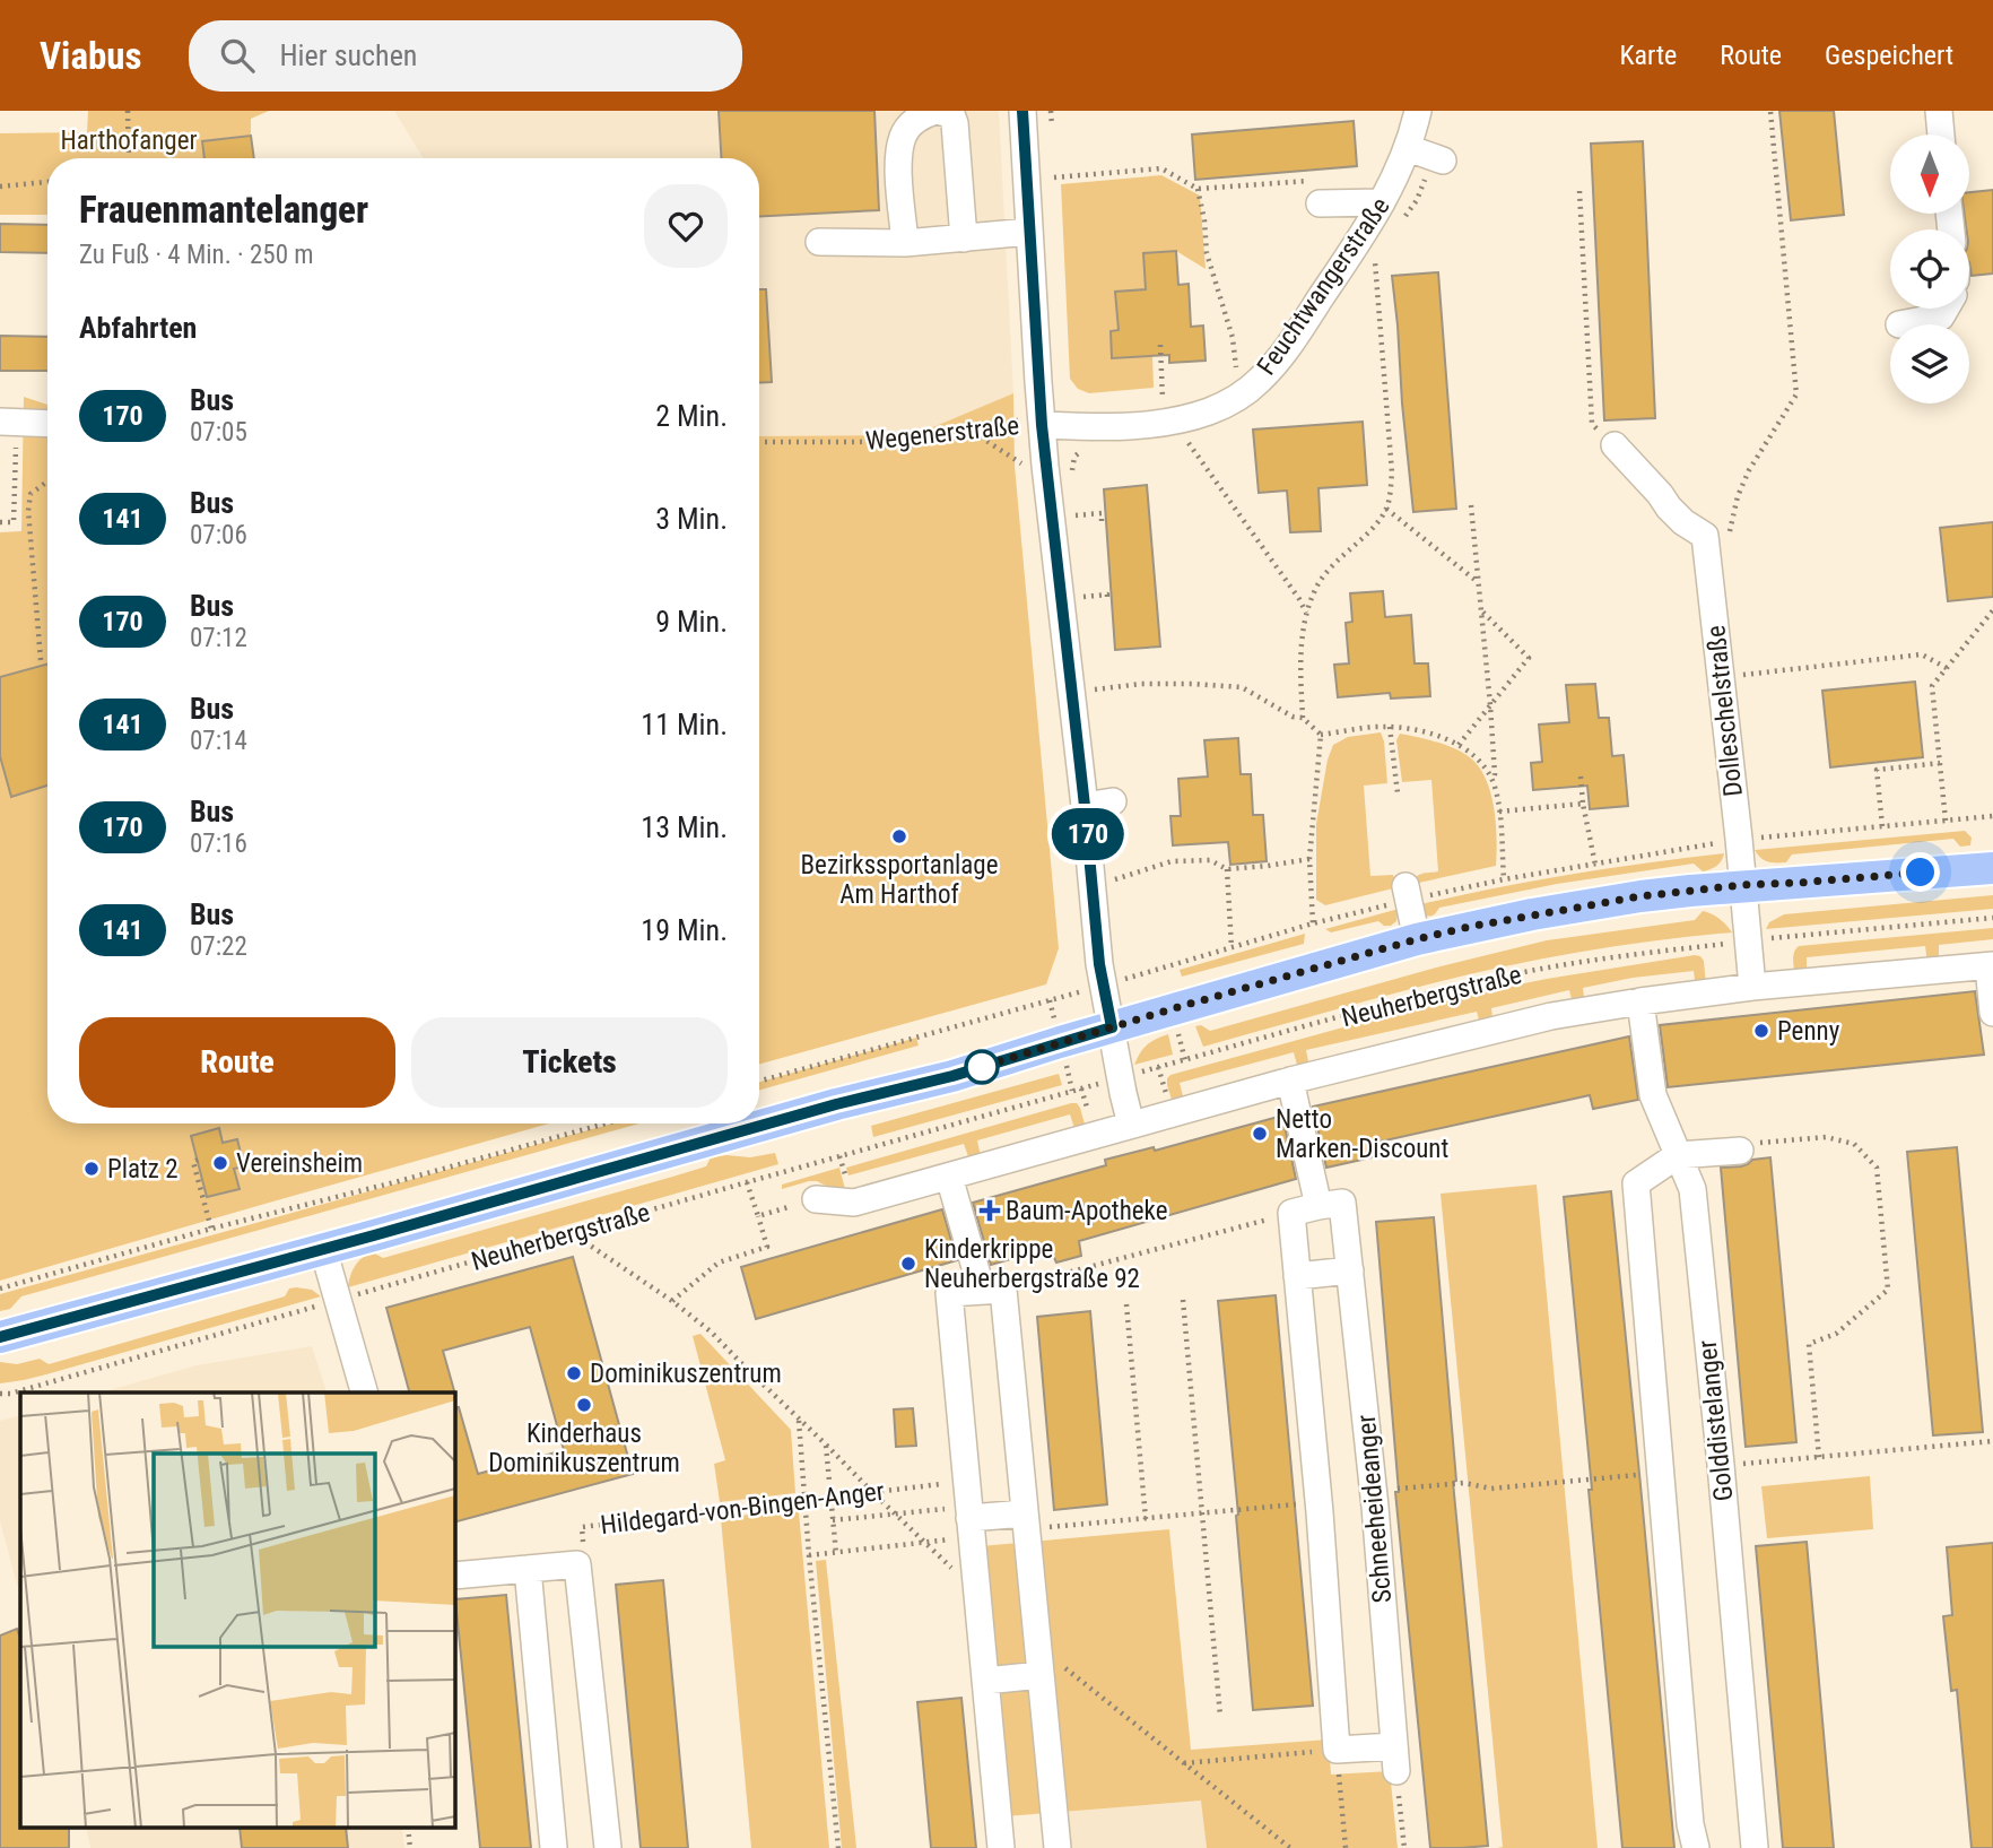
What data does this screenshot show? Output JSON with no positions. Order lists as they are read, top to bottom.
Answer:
{
  "streets": {
    "main road": ["Neuherbergstraße"],
    "street": [
      "Feuchtwangerstraße",
      "Dolleschelstraße",
      "Golddistelanger",
      "Hildegard-von-Bingen-Anger",
      "Schneeheideanger"
    ],
    "path": ["Wegenerstraße"]
  },
  "crossings": [
    ["Feuchtwangerstraße", "Wegenerstraße"],
    ["Dolleschelstraße", "Neuherbergstraße"],
    ["Neuherbergstraße", "Golddistelanger"]
  ],
  "parks": ["Harthofanger"],
  "places": {
    "other": [
      "Bezirkssportanlage Am Harthof",
      "Penny",
      "Netto Marken-Discount",
      "Vereinsheim",
      "Platz 2",
      "Kinderkrippe Neuherbergstraße 92",
      "Dominikuszentrum",
      "Kinderhaus Dominikuszentrum"
    ],
    "health": ["Baum-Apotheke"]
  },
  "lines": ["bus line 170"],
  "north": "bottom",
  "page": {
    "header": "Viabus",
    "search": "Hier suchen",
    "nav": ["Karte", "Route", "Gespeichert"],
    "on_map": "170",
    "heading": [
      ["Frauenmantelanger", "Zu Fuß · 4 Min. · 250 m"],
      "Abfahrten"
    ],
    "list": [
      {
        "mark": "170",
        "name": "Bus",
        "note": "07:05",
        "value": "2 Min."
      },
      {
        "mark": "141",
        "name": "Bus",
        "note": "07:06",
        "value": "3 Min."
      },
      {
        "mark": "170",
        "name": "Bus",
        "note": "07:12",
        "value": "9 Min."
      },
      {
        "mark": "141",
        "name": "Bus",
        "note": "07:14",
        "value": "11 Min."
      },
      {
        "mark": "170",
        "name": "Bus",
        "note": "07:16",
        "value": "13 Min."
      },
      {
        "mark": "141",
        "name": "Bus",
        "note": "07:22",
        "value": "19 Min."
      }
    ],
    "buttons": ["Route", "Tickets"]
  }
}
